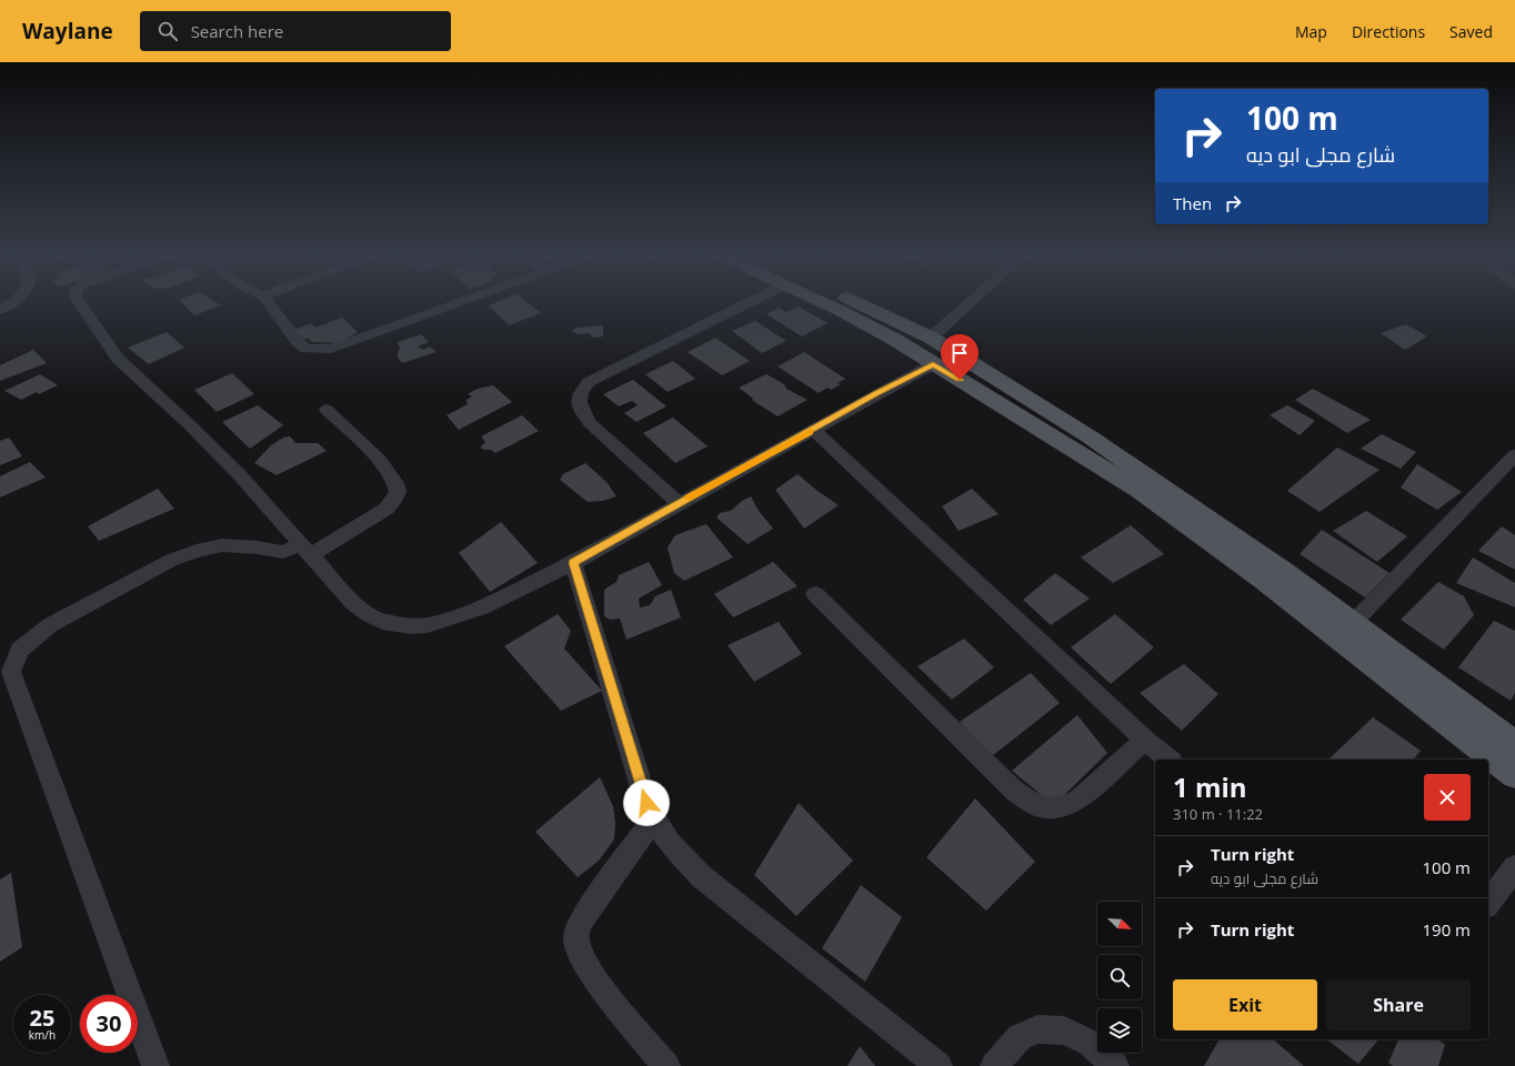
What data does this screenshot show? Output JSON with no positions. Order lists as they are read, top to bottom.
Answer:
{
  "north": "bottom right",
  "page": {
    "header": "Waylane",
    "search": "Search here",
    "nav": ["Map", "Directions", "Saved"],
    "turn": ["100 m", "شارع مجلى ابو ديه"],
    "then": "Then",
    "heading": ["1 min", "310 m · 11:22"],
    "list": [
      {
        "name": "Turn right",
        "note": "شارع مجلى ابو ديه",
        "value": "100 m"
      },
      {
        "name": "Turn right",
        "value": "190 m"
      }
    ],
    "buttons": ["Exit", "Share"],
    "speed": "25 km/h",
    "limit": "30"
  }
}
